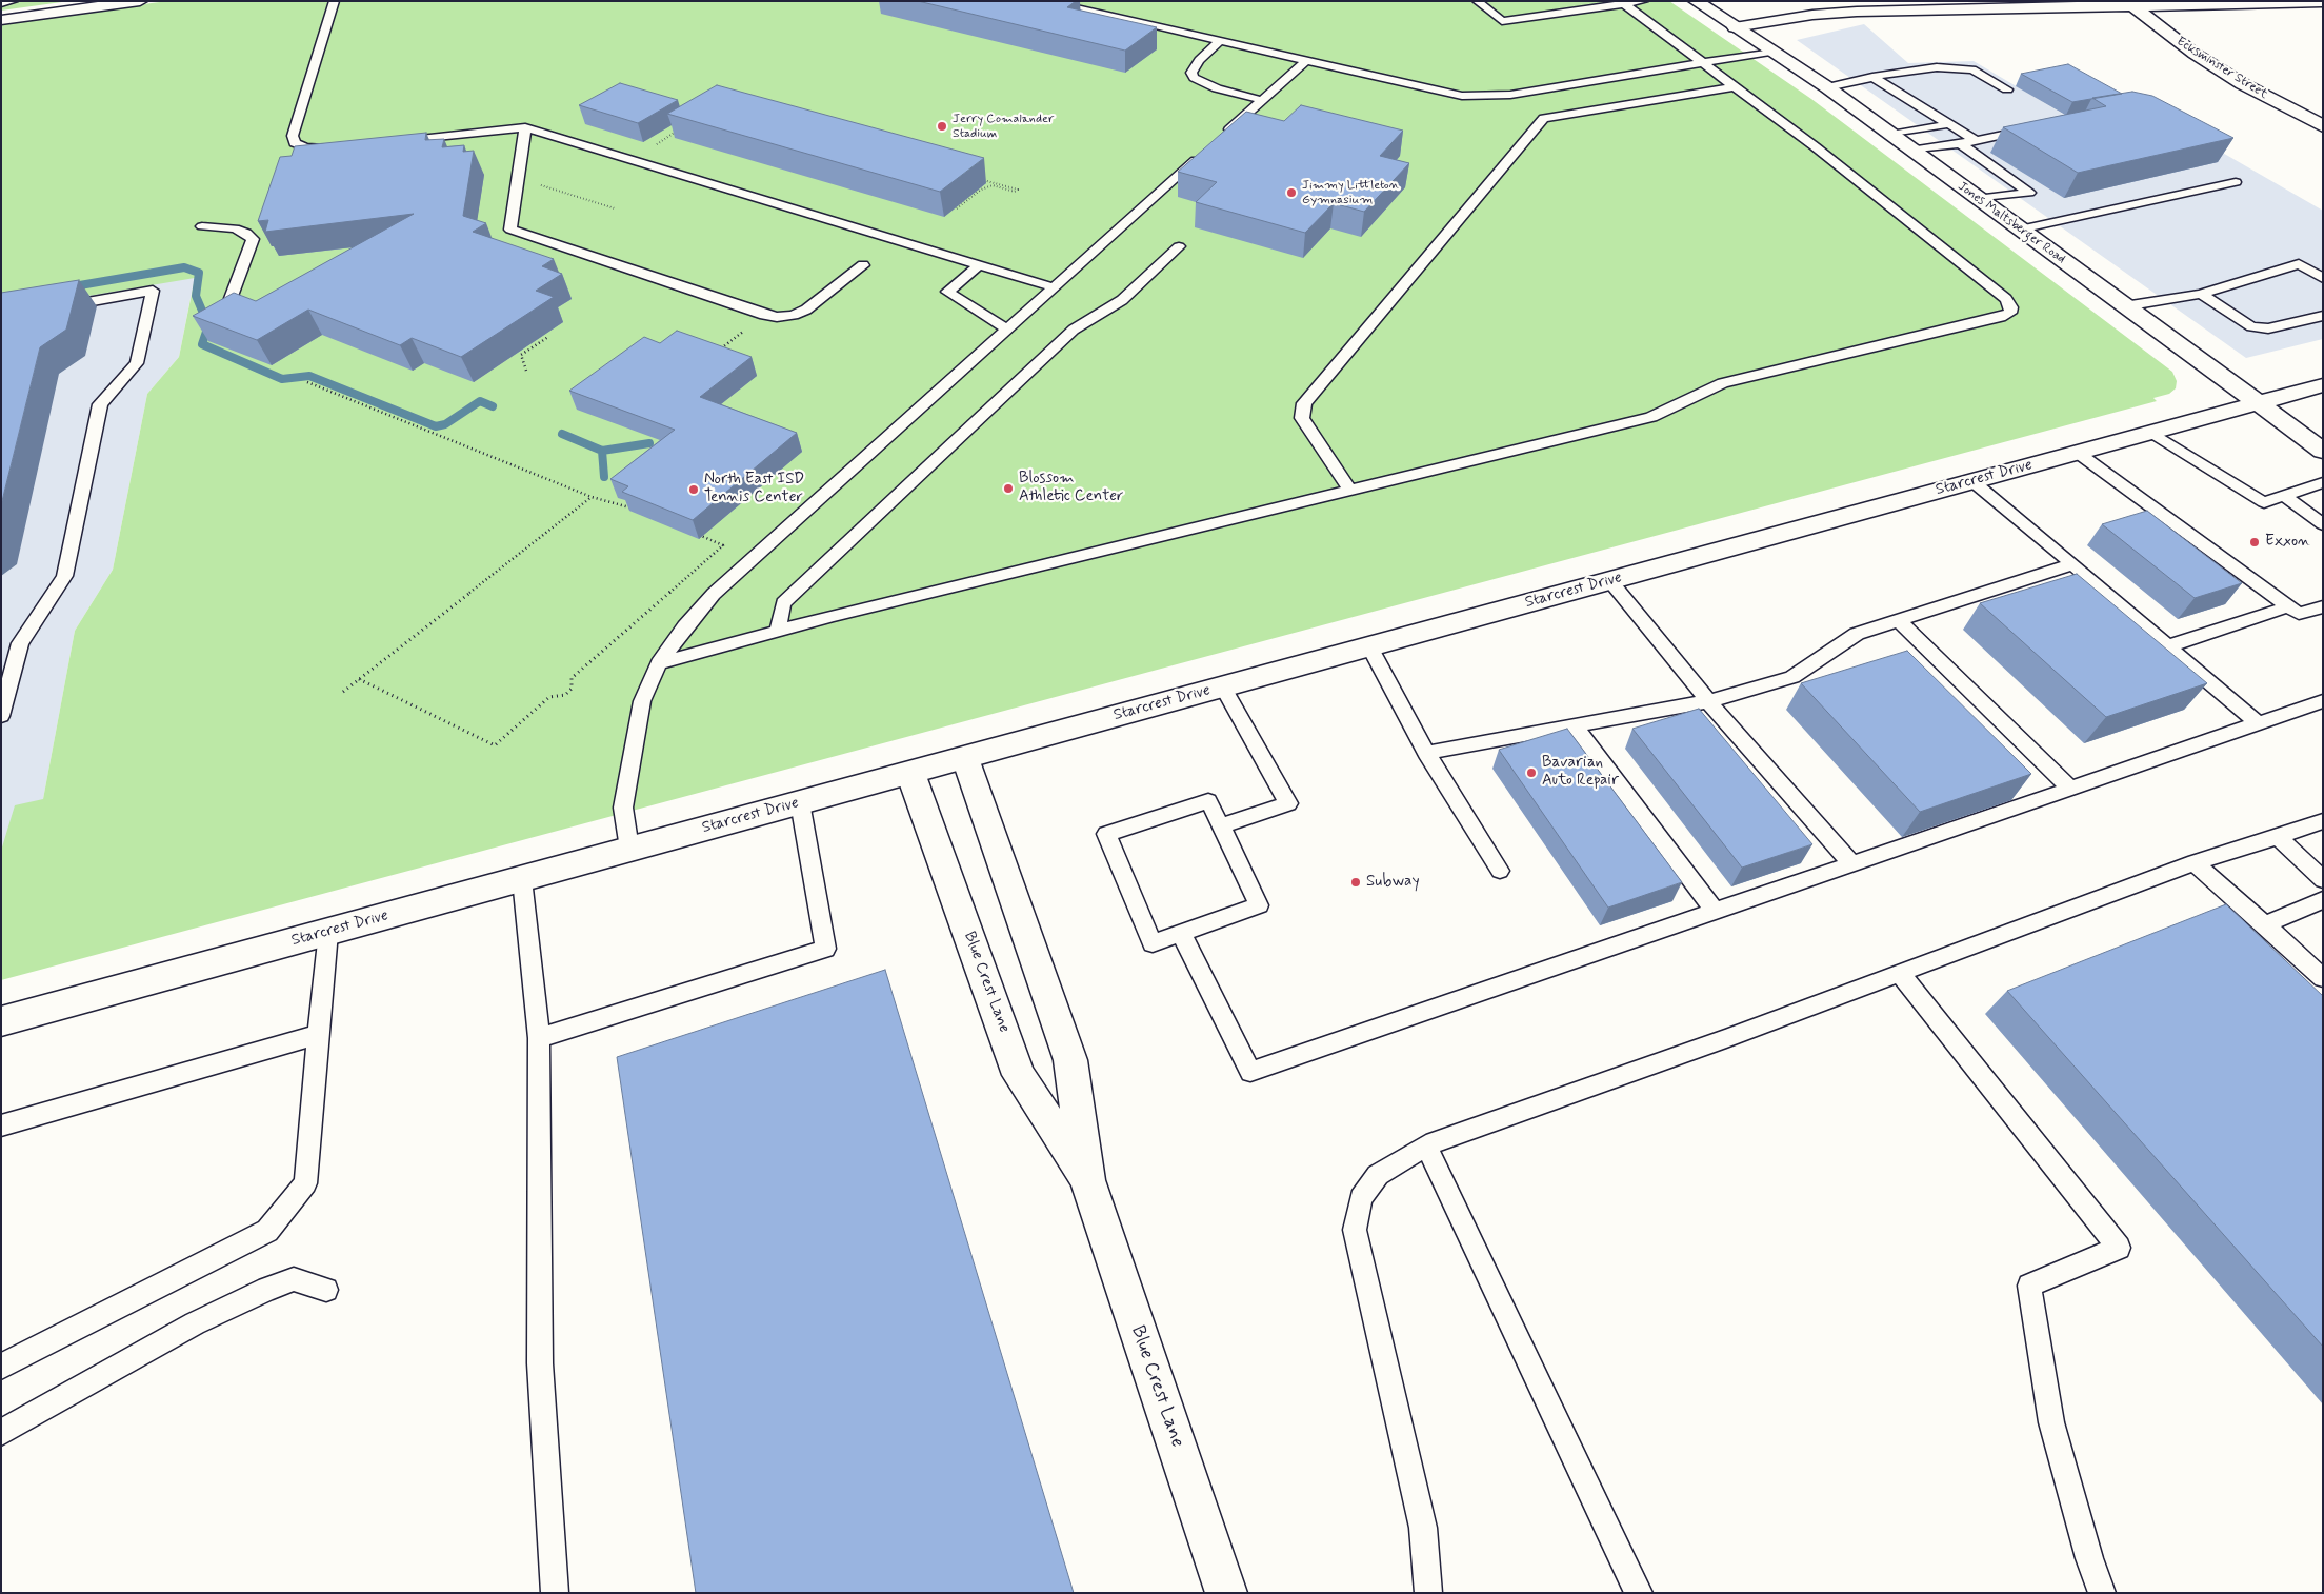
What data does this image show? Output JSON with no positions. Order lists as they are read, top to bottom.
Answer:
{
  "streets": {
    "main road": [
      "Ecksminster Street",
      "Jones Maltsberger Road",
      "Starcrest Drive",
      "Blue Crest Lane"
    ]
  },
  "crossings": [
    ["Jones Maltsberger Road", "Starcrest Drive"],
    ["Starcrest Drive", "Blue Crest Lane"]
  ],
  "places": [
    "Jerry Comalander Stadium",
    "Jimmy Littleton Gymnasium",
    "Blossom Athletic Center",
    "North East ISD Tennis Center",
    "Exxon",
    "Bavarian Auto Repair",
    "Subway"
  ]
}
